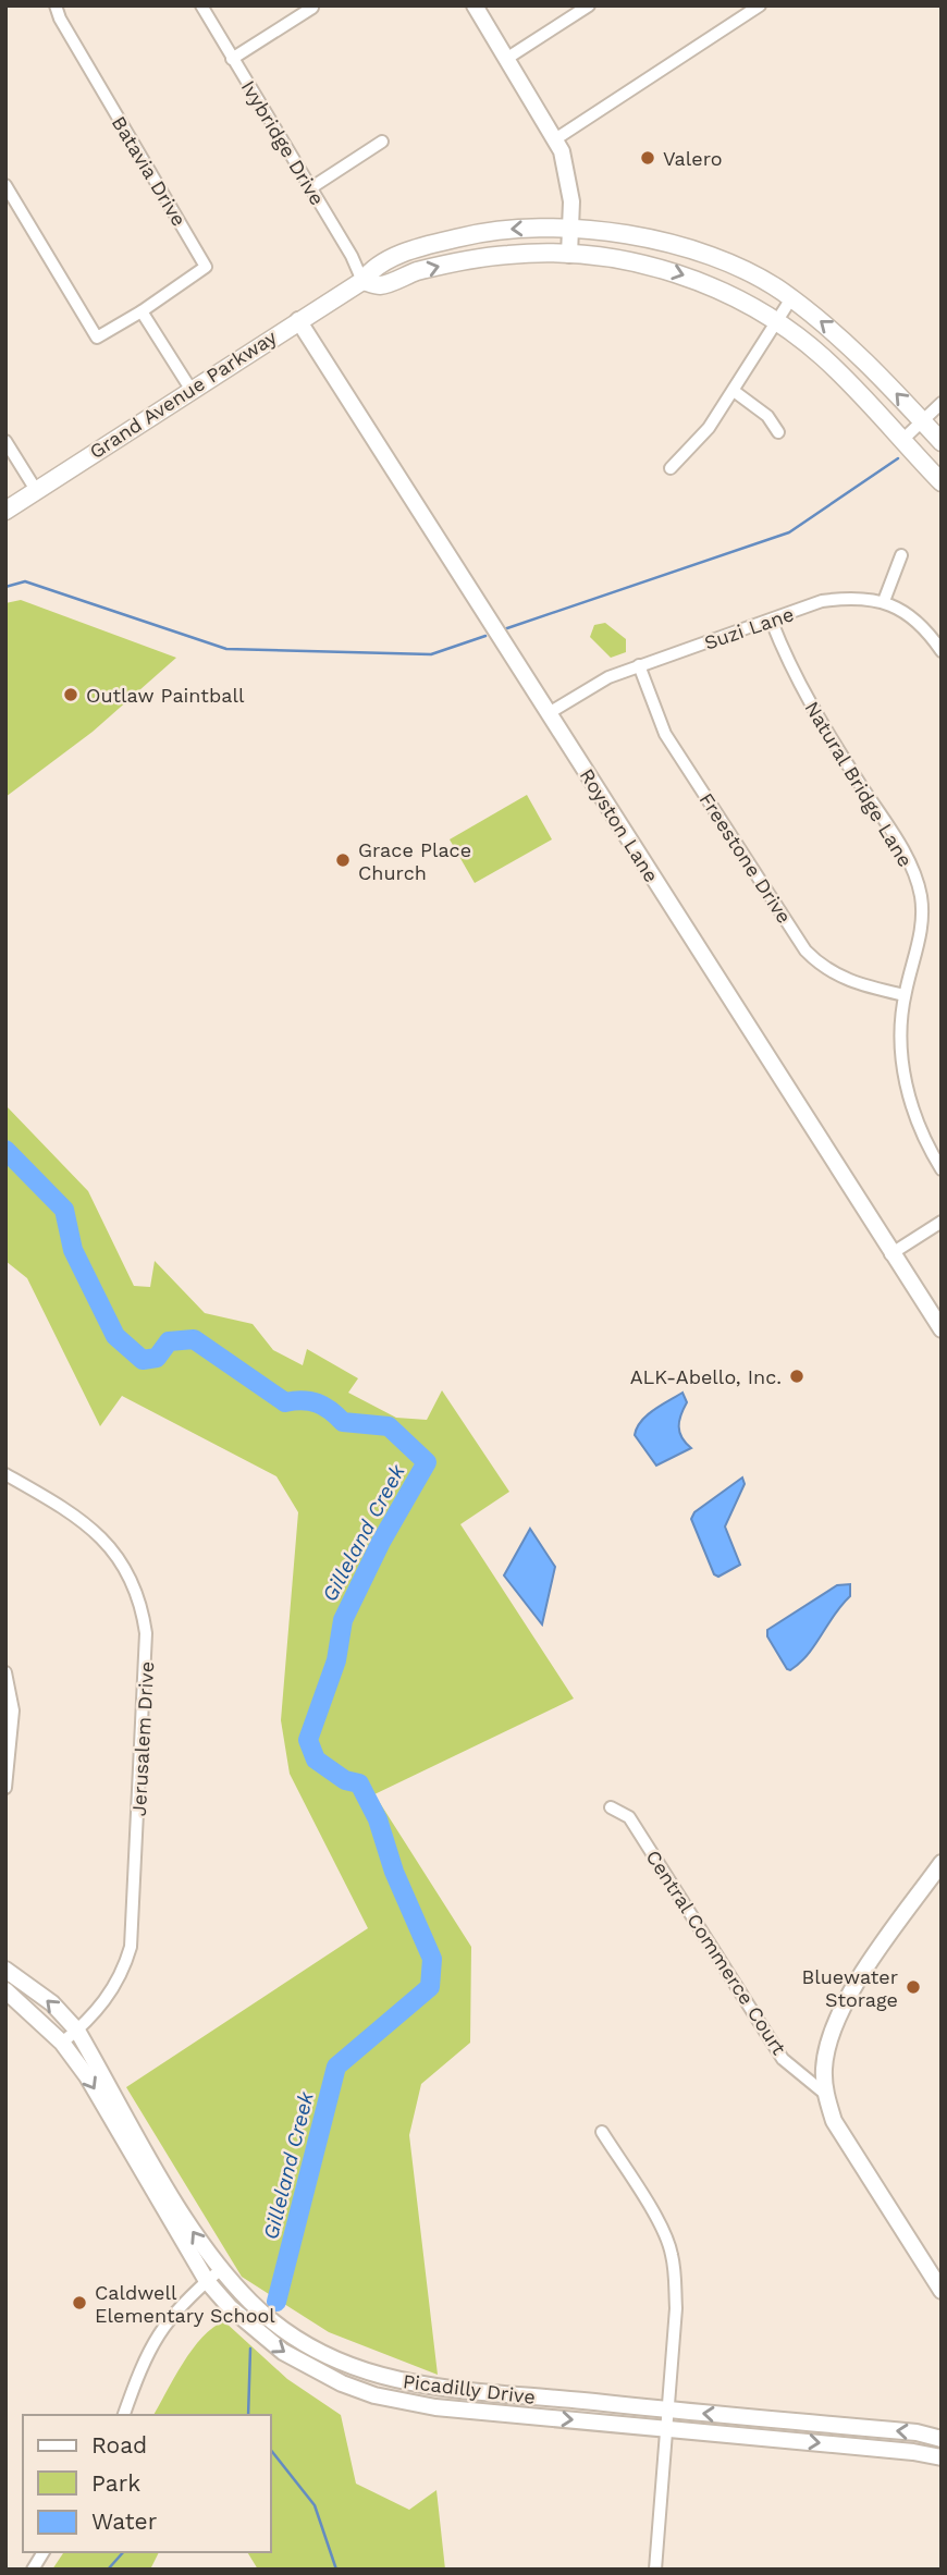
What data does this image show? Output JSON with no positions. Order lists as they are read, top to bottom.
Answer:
{
  "streets": {
    "main road": ["Grand Avenue Parkway"],
    "street": [
      "Ivybridge Drive",
      "Batavia Drive",
      "Suzi Lane",
      "Natural Bridge Lane",
      "Royston Lane",
      "Freestone Drive",
      "Jerusalem Drive",
      "Central Commerce Court",
      "Picadilly Drive"
    ]
  },
  "crossings": [
    ["Ivybridge Drive", "Grand Avenue Parkway"],
    ["Grand Avenue Parkway", "Royston Lane"],
    ["Suzi Lane", "Natural Bridge Lane"],
    ["Suzi Lane", "Royston Lane"],
    ["Suzi Lane", "Freestone Drive"],
    ["Natural Bridge Lane", "Freestone Drive"],
    ["Jerusalem Drive", "Picadilly Drive"]
  ],
  "water": ["Gilleland Creek"],
  "places": [
    "Valero",
    "Outlaw Paintball",
    "Grace Place Church",
    "ALK-Abello, Inc.",
    "Bluewater Storage",
    "Caldwell Elementary School"
  ],
  "legend": ["Road", "Park", "Water"]
}
